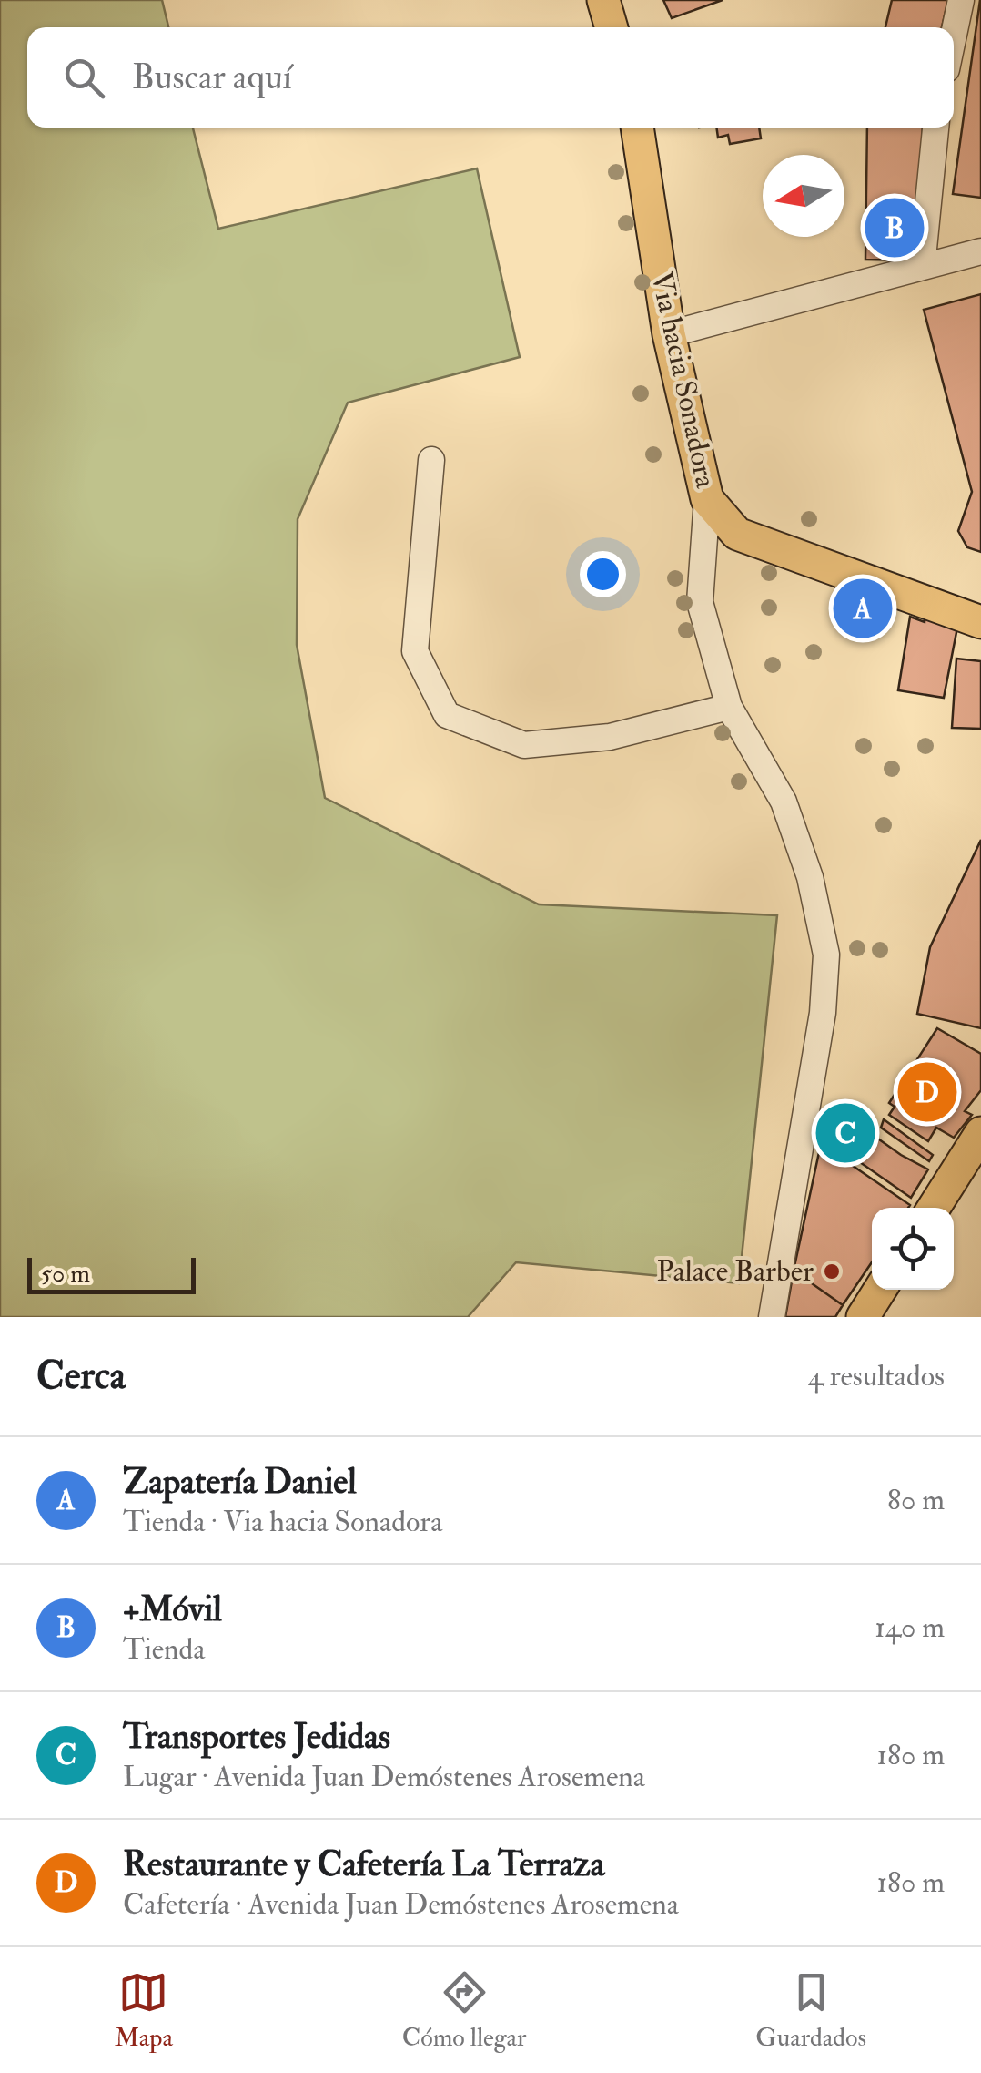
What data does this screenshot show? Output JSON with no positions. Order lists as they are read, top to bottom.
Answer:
{
  "streets": {
    "main road": ["Via hacia Sonadora"]
  },
  "places": ["Palace Barber"],
  "scale_bar": "50 m",
  "north": "left",
  "page": {
    "search": "Buscar aquí",
    "pins": [
      "B",
      "A",
      "D",
      "C"
    ],
    "scale": "50 m",
    "heading": ["Cerca", "4 resultados"],
    "list": [
      {
        "mark": "A",
        "name": "Zapatería Daniel",
        "note": "Tienda · Via hacia Sonadora",
        "value": "80 m"
      },
      {
        "mark": "B",
        "name": "+Móvil",
        "note": "Tienda",
        "value": "140 m"
      },
      {
        "mark": "C",
        "name": "Transportes Jedidas",
        "note": "Lugar · Avenida Juan Demóstenes Arosemena",
        "value": "180 m"
      },
      {
        "mark": "D",
        "name": "Restaurante y Cafetería La Terraza",
        "note": "Cafetería · Avenida Juan Demóstenes Arosemena",
        "value": "180 m"
      }
    ],
    "nav": ["Mapa", "Cómo llegar", "Guardados"]
  }
}
